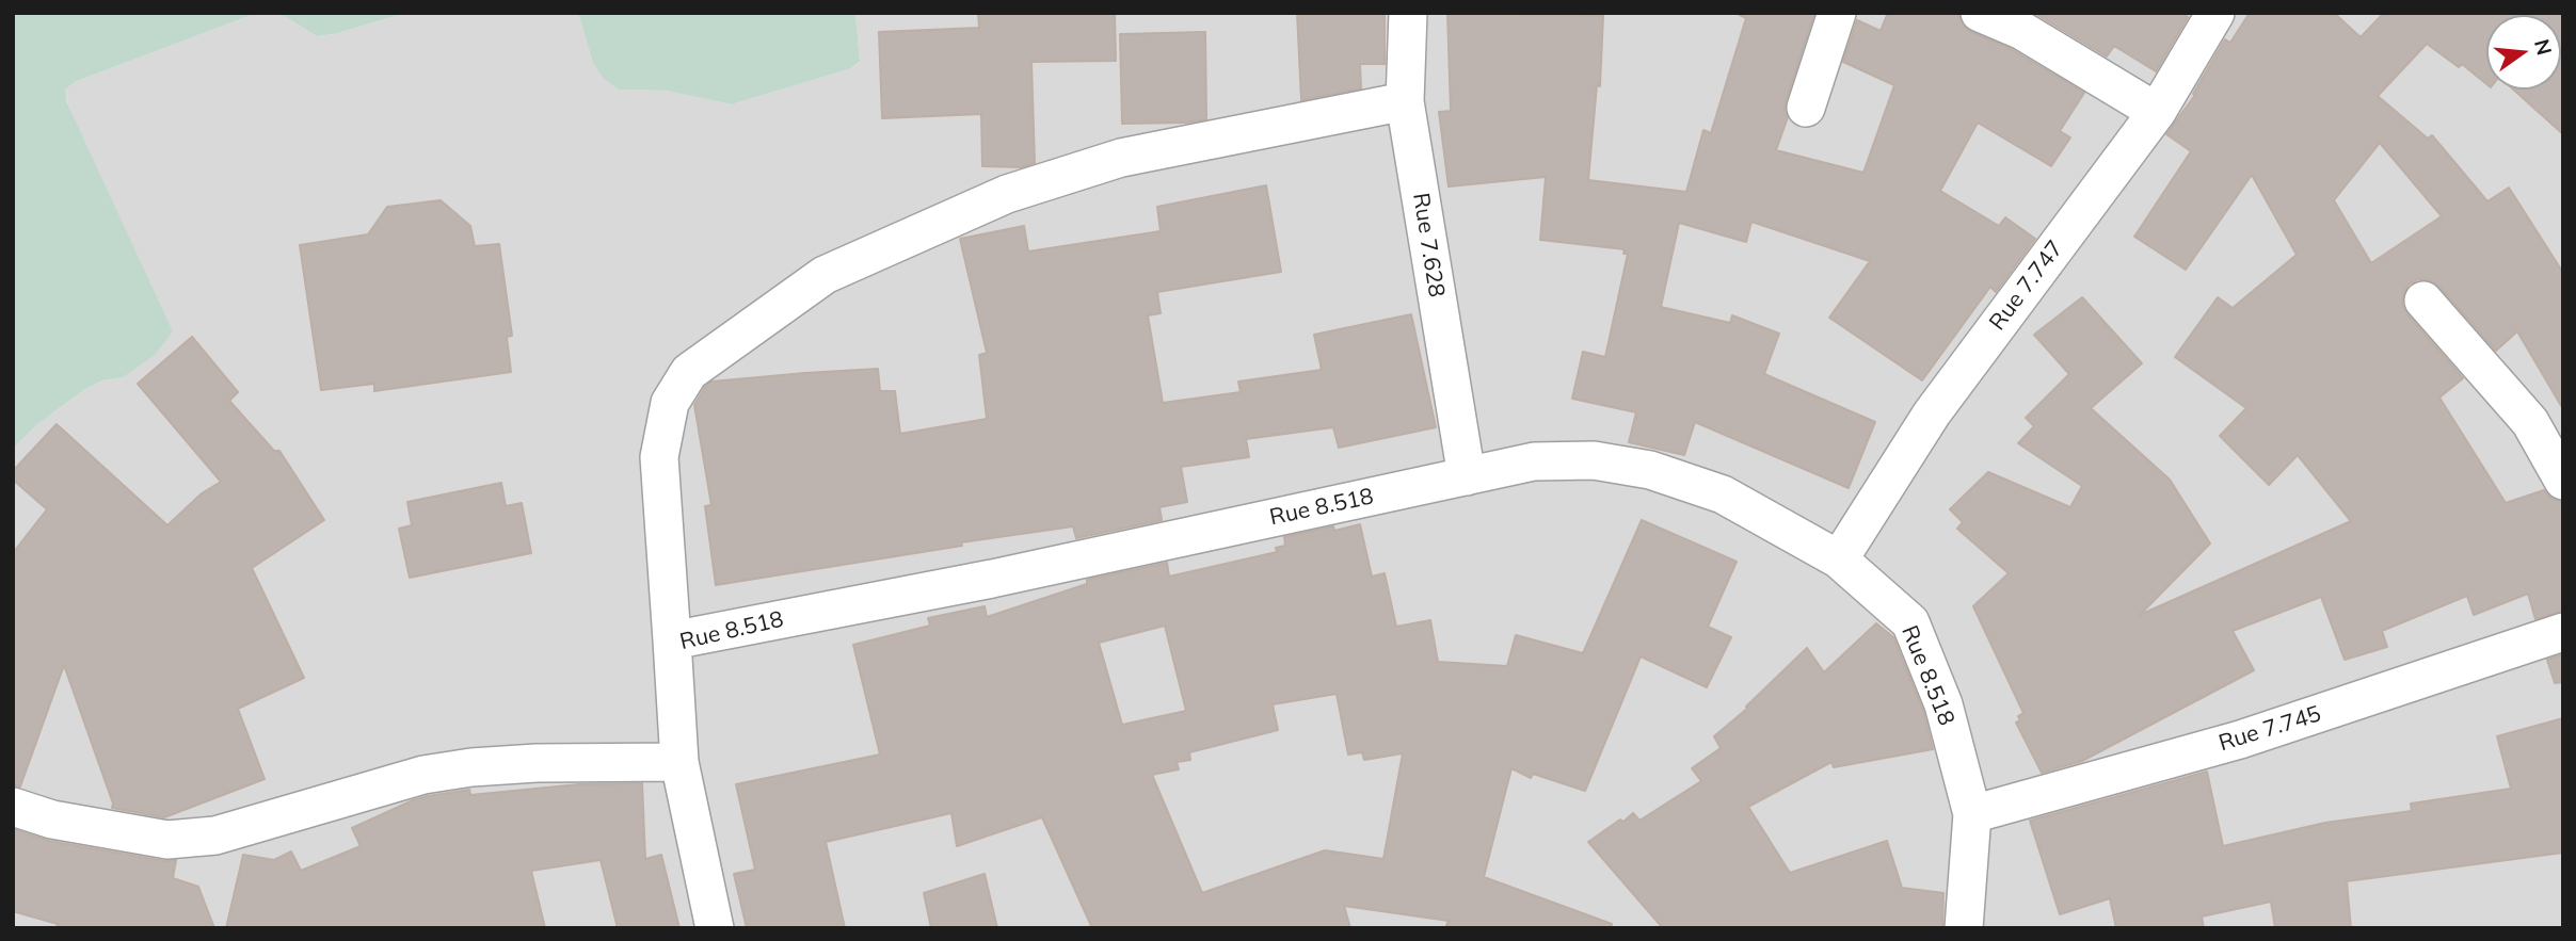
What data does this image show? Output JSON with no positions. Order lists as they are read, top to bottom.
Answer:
{
  "streets": {
    "street": [
      "Rue 7.628",
      "Rue 7.747",
      "Rue 8.518",
      "Rue 7.745"
    ]
  },
  "crossings": [
    ["Rue 7.628", "Rue 8.518"],
    ["Rue 7.747", "Rue 8.518"],
    ["Rue 8.518", "Rue 7.745"]
  ],
  "north": "right"
}
